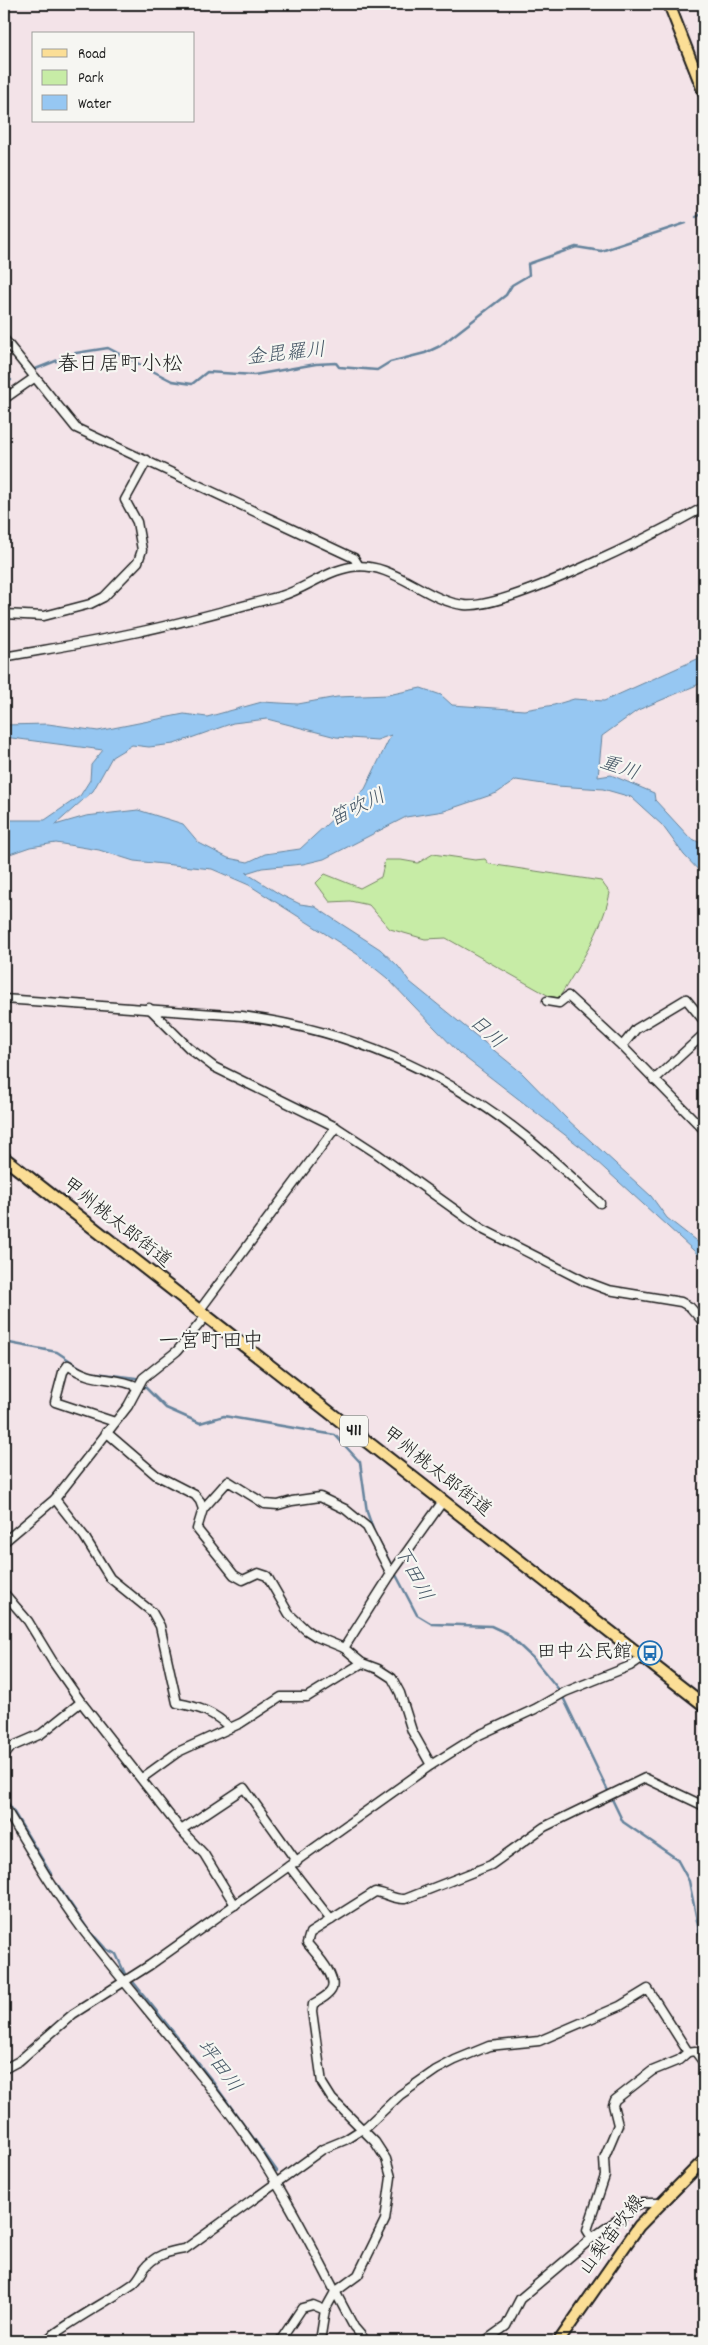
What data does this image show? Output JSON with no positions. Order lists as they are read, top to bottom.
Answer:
{
  "streets": {
    "highway": ["甲州桃太郎街道", "411"],
    "main road": ["山梨笛吹線"]
  },
  "districts": ["春日居町小松", "一宮町田中"],
  "water": [
    "金毘羅川",
    "重川",
    "笛吹川",
    "日川",
    "下田川",
    "坪田川"
  ],
  "places": {
    "bus stop": ["田中公民館"]
  },
  "legend": ["Road", "Park", "Water"]
}
